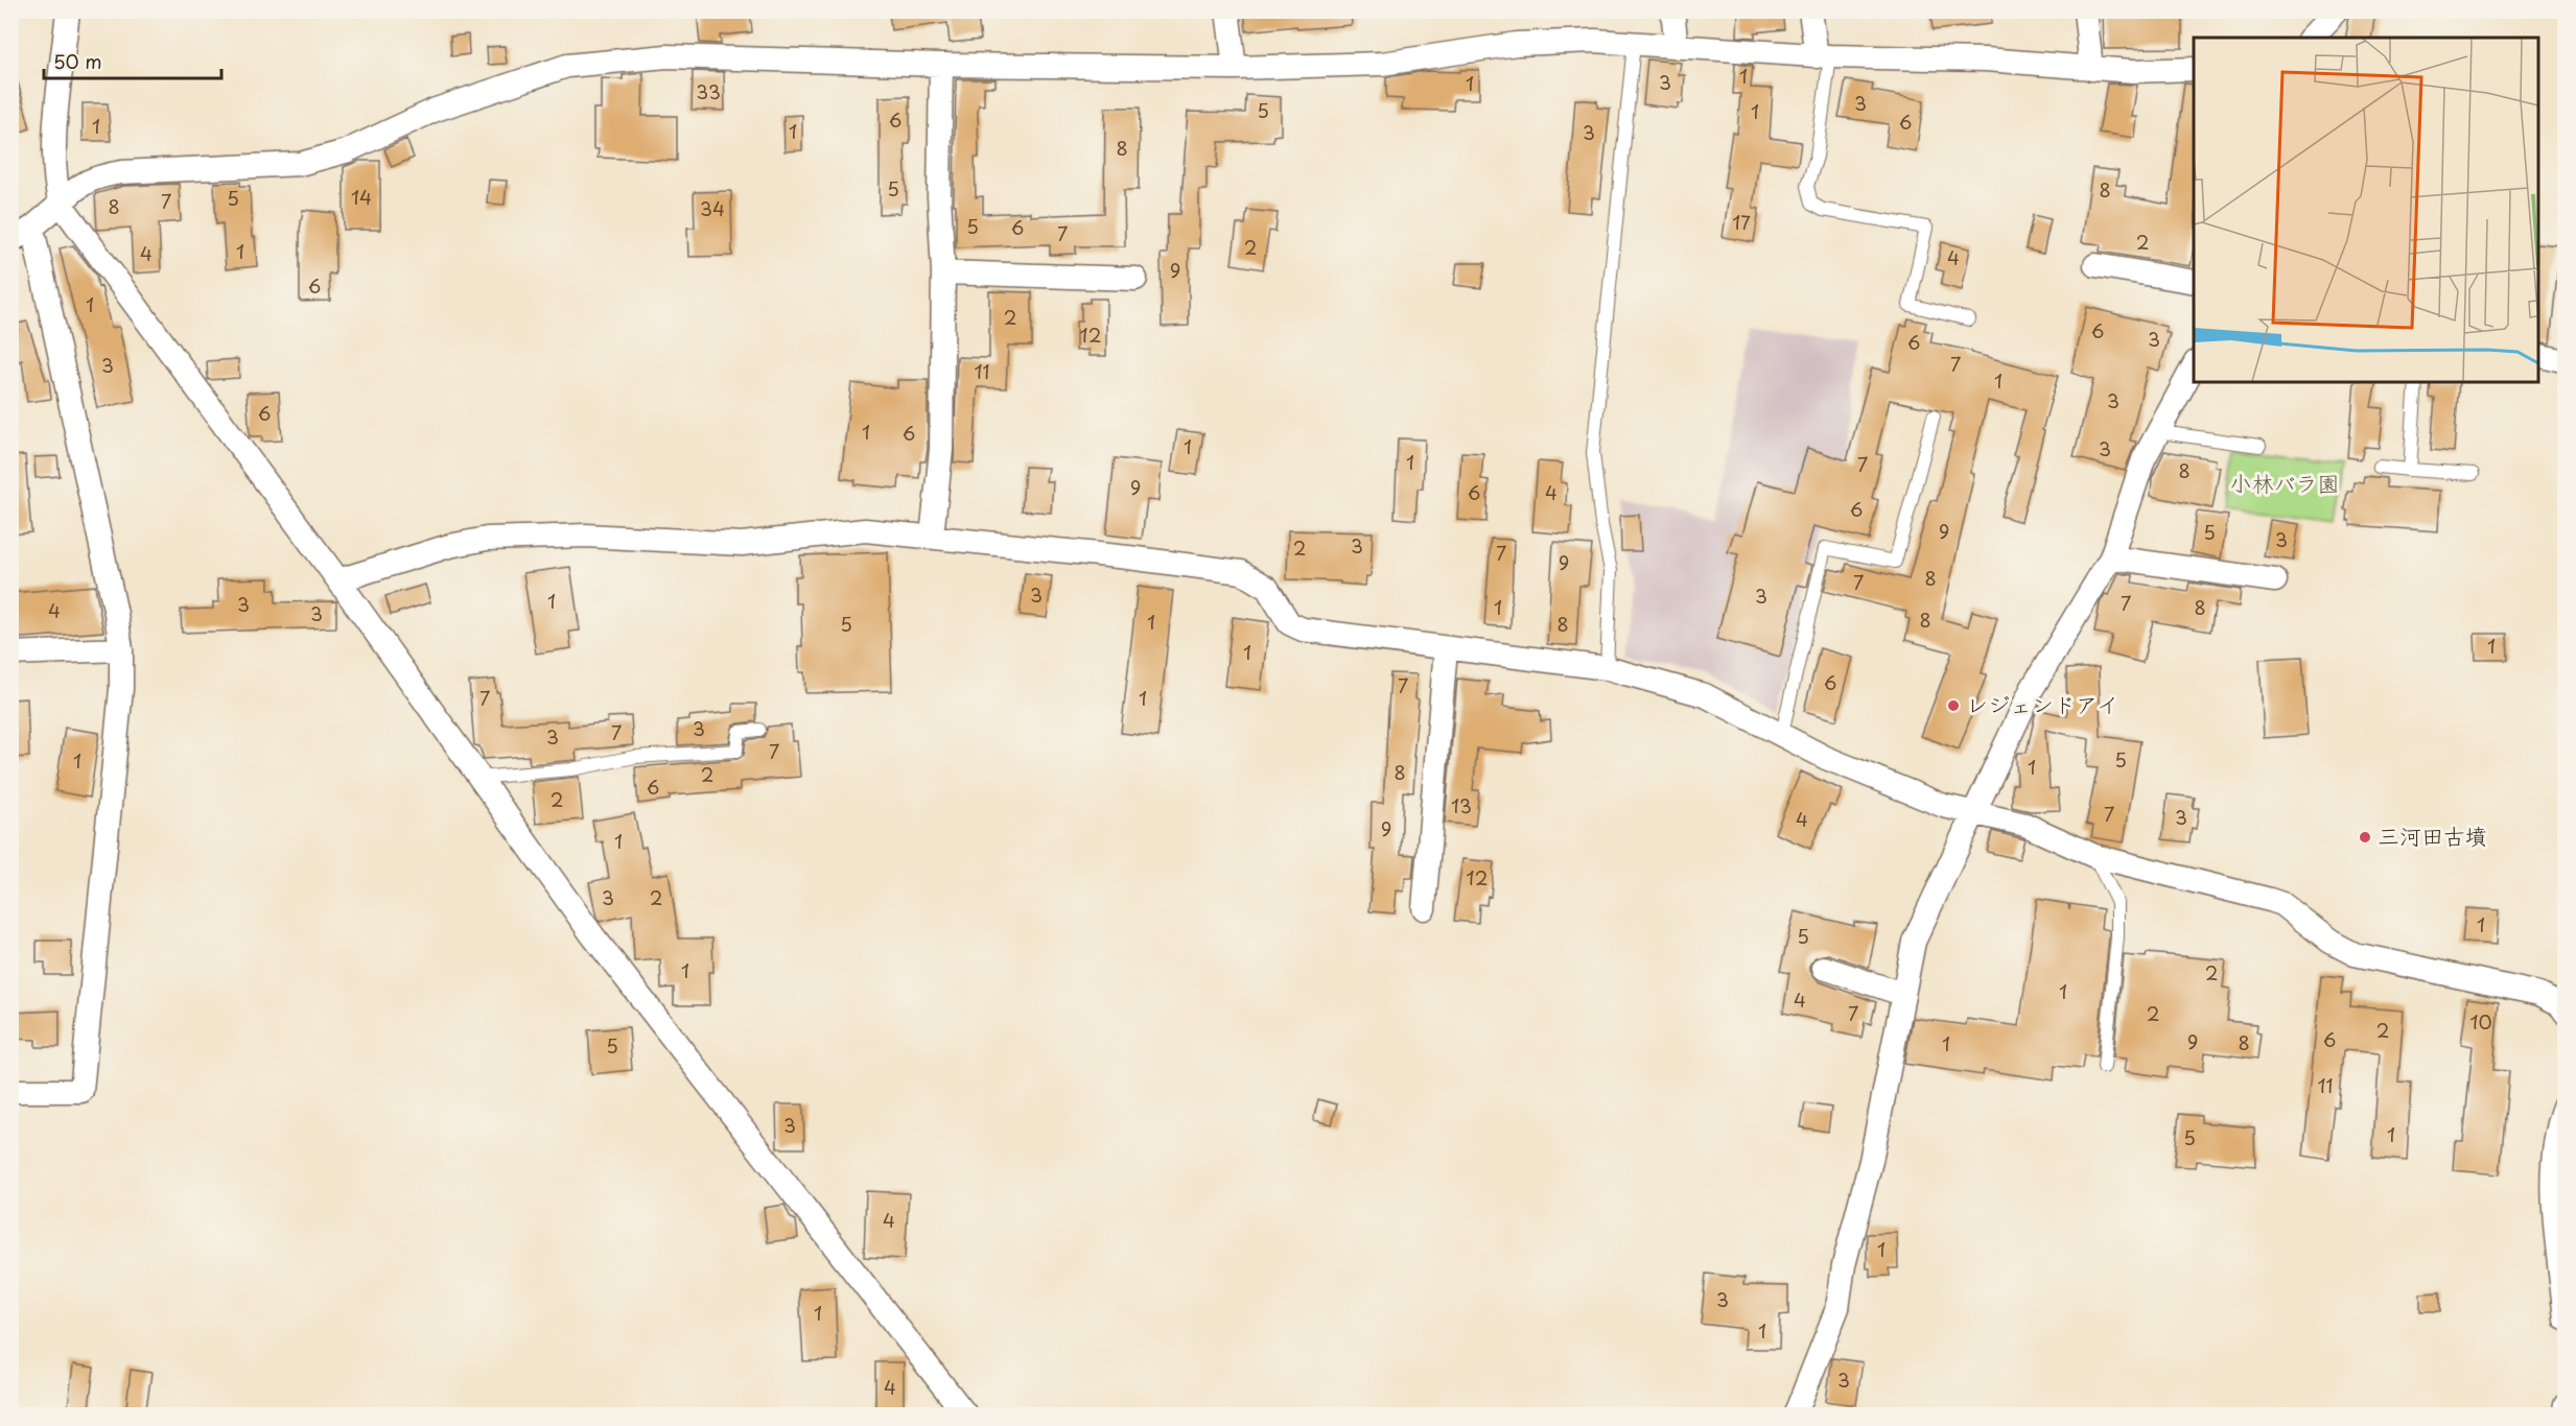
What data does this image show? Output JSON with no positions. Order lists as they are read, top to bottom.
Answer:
{
  "parks": ["小林バラ園"],
  "places": ["レジェンドアイ", "三河田古墳"],
  "house_numbers": [
    "1",
    "3",
    "1",
    "33",
    "3",
    "5",
    "1",
    "6",
    "6",
    "1",
    "1",
    "3",
    "8",
    "5",
    "8",
    "14",
    "5",
    "7",
    "8",
    "34",
    "17",
    "5",
    "6",
    "7",
    "2",
    "2",
    "1",
    "4",
    "4",
    "9",
    "6",
    "1",
    "2",
    "6",
    "12",
    "3",
    "6",
    "7",
    "3",
    "11",
    "1",
    "3",
    "6",
    "1",
    "6",
    "1",
    "3",
    "1",
    "7",
    "8",
    "9",
    "6",
    "4",
    "6",
    "9",
    "5",
    "3",
    "3",
    "2",
    "7",
    "9",
    "8",
    "7",
    "3",
    "3",
    "1",
    "7",
    "3",
    "1",
    "8",
    "4",
    "3",
    "8",
    "1",
    "5",
    "8",
    "1",
    "1",
    "6",
    "7",
    "7",
    "1",
    "3",
    "7",
    "3",
    "7",
    "5",
    "1",
    "1",
    "8",
    "2",
    "6",
    "2",
    "13",
    "7",
    "3",
    "4",
    "9",
    "1",
    "12",
    "3",
    "2",
    "1",
    "5",
    "1",
    "2",
    "1",
    "4",
    "7",
    "2",
    "10",
    "2",
    "6",
    "9",
    "8",
    "1",
    "5",
    "11",
    "3",
    "1",
    "5",
    "4",
    "1",
    "3",
    "1",
    "1",
    "3",
    "4"
  ],
  "scale_bar": "50 m"
}
